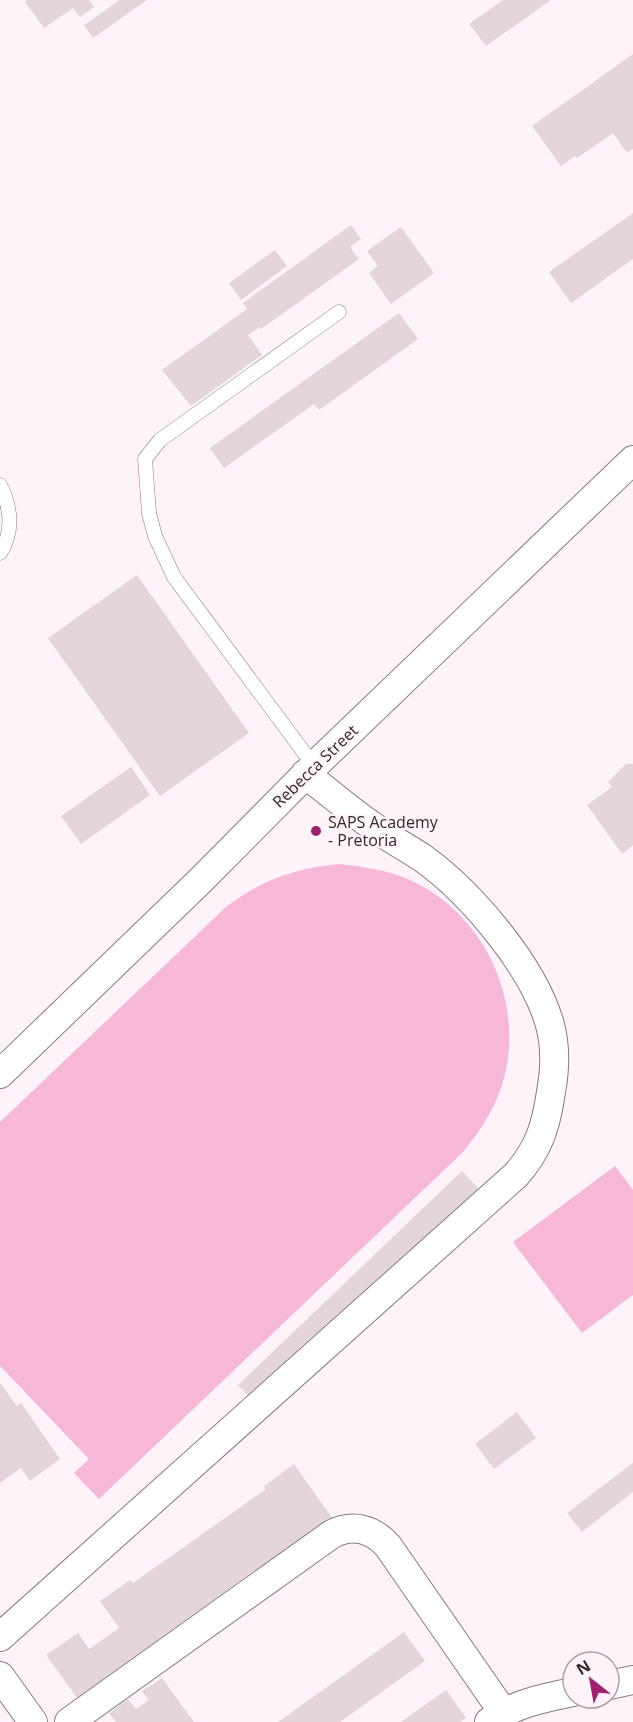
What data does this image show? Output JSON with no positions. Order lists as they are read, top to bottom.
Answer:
{
  "streets": {
    "street": ["Rebecca Street"]
  },
  "places": ["SAPS Academy - Pretoria"],
  "north": "top left"
}
